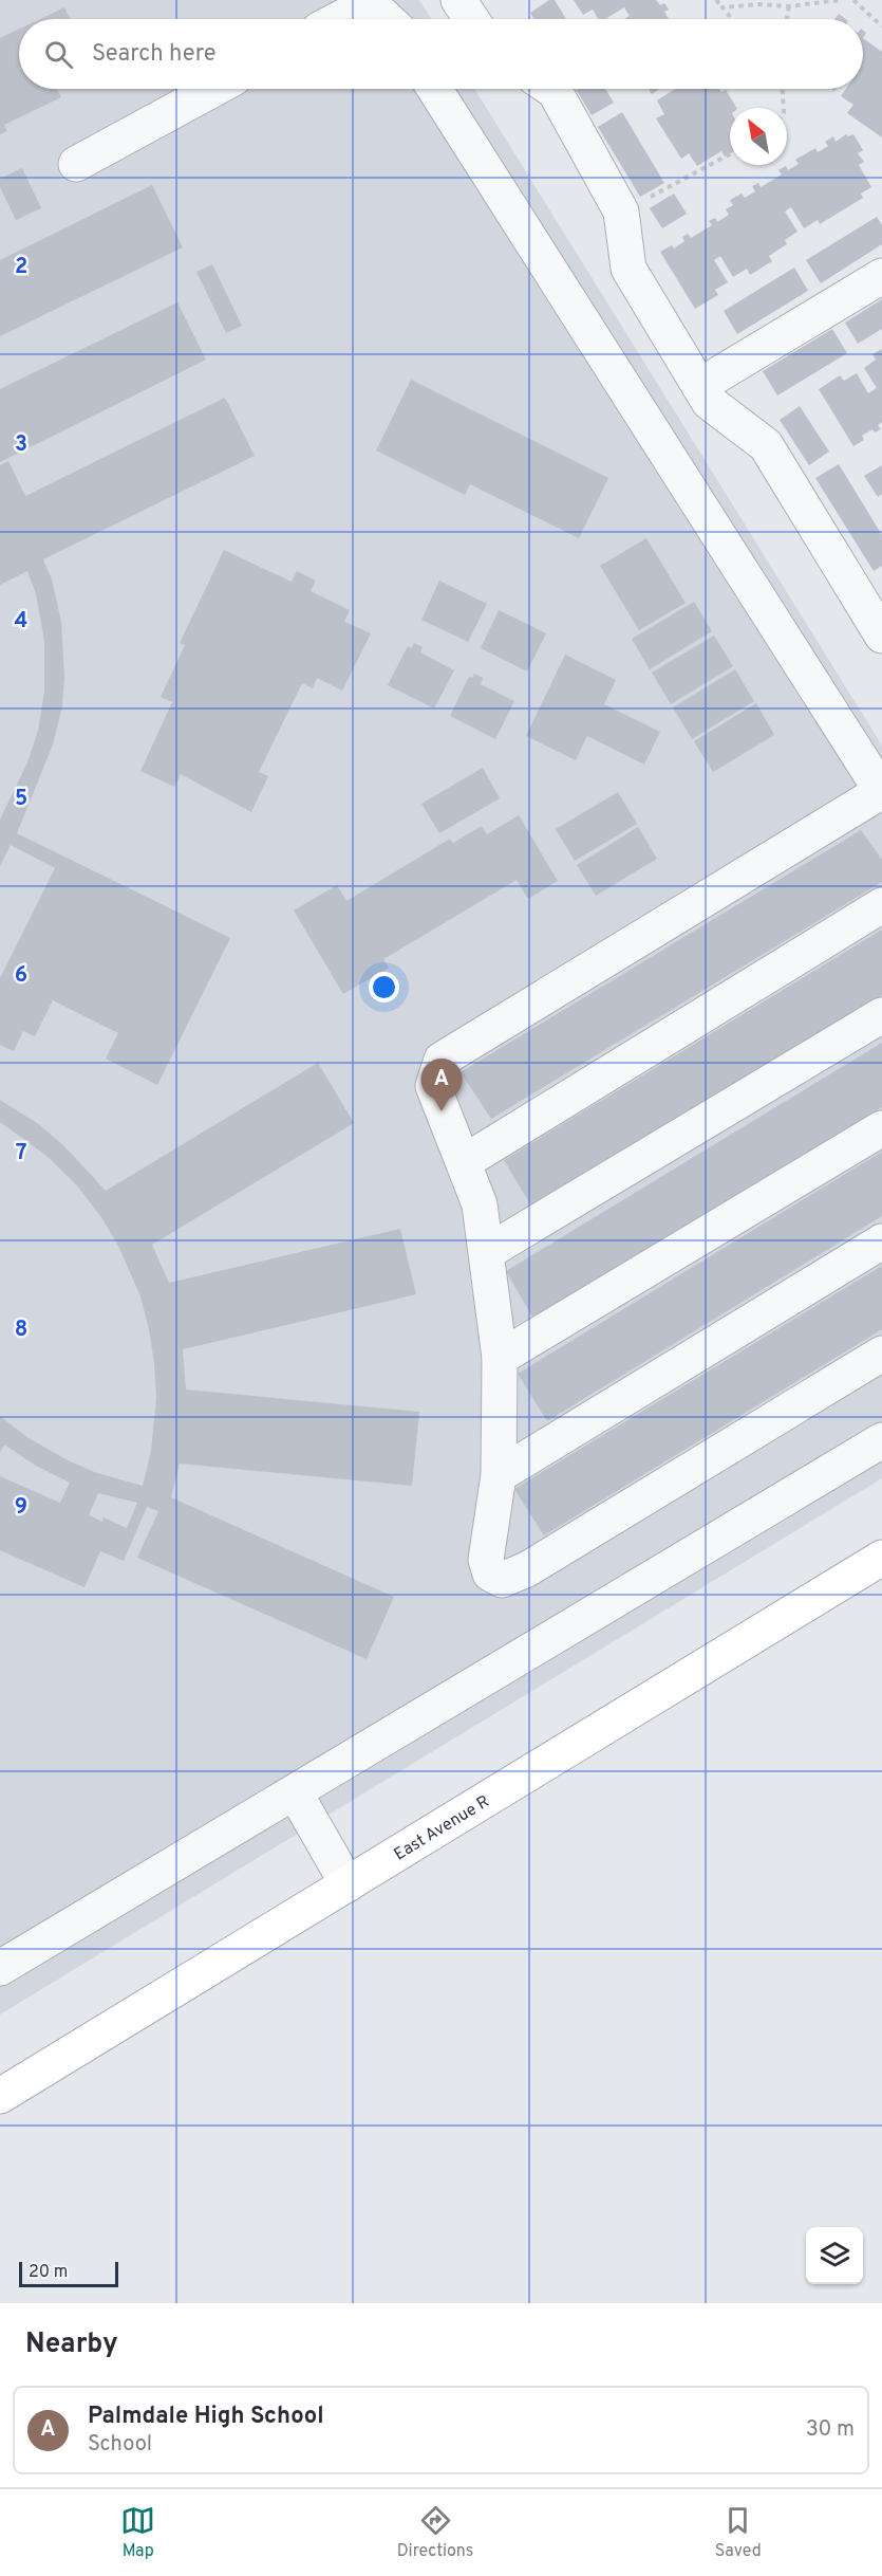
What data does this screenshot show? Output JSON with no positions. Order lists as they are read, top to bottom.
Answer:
{
  "streets": {
    "main road": ["East Avenue R"]
  },
  "scale_bar": "20 m",
  "north": "top left",
  "page": {
    "search": "Search here",
    "pins": "A",
    "scale": "20 m",
    "heading": "Nearby",
    "list": [
      {
        "mark": "A",
        "name": "Palmdale High School",
        "note": "School",
        "value": "30 m"
      }
    ],
    "nav": ["Map", "Directions", "Saved"]
  },
  "grid": {
    "rows": [
      "2",
      "3",
      "4",
      "5",
      "6",
      "7",
      "8",
      "9"
    ]
  }
}
